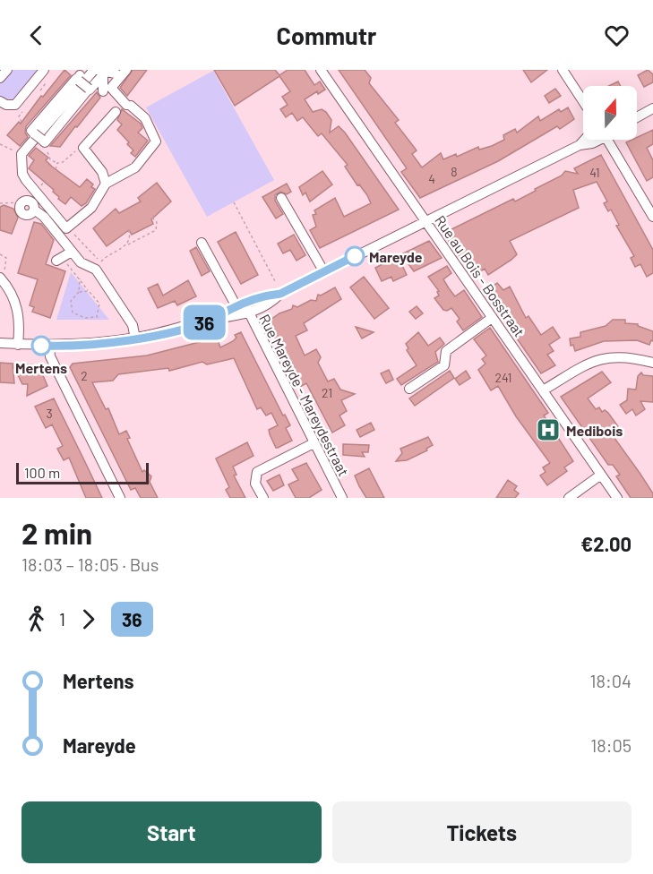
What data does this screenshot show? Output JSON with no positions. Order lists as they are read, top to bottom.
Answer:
{
  "streets": {
    "street": ["Rue au Bois - Bosstraat", "Rue Mareyde - Mareydestraat"]
  },
  "places": {
    "other": ["Mareyde", "Mertens"],
    "hospital": ["Medibois"]
  },
  "lines": ["bus line 36"],
  "house_numbers": [
    "8",
    "41",
    "4",
    "2",
    "241",
    "21",
    "3"
  ],
  "scale_bar": "100 m",
  "north": "top",
  "page": {
    "header": "Commutr",
    "on_map": "36",
    "scale": "100 m",
    "heading": ["2 min", "18:03 – 18:05 · Bus", "€2.00"],
    "legs": ["1", "36"],
    "list": [
      {
        "name": "Mertens",
        "value": "18:04"
      },
      {
        "name": "Mareyde",
        "value": "18:05"
      }
    ],
    "buttons": ["Start", "Tickets"]
  }
}
